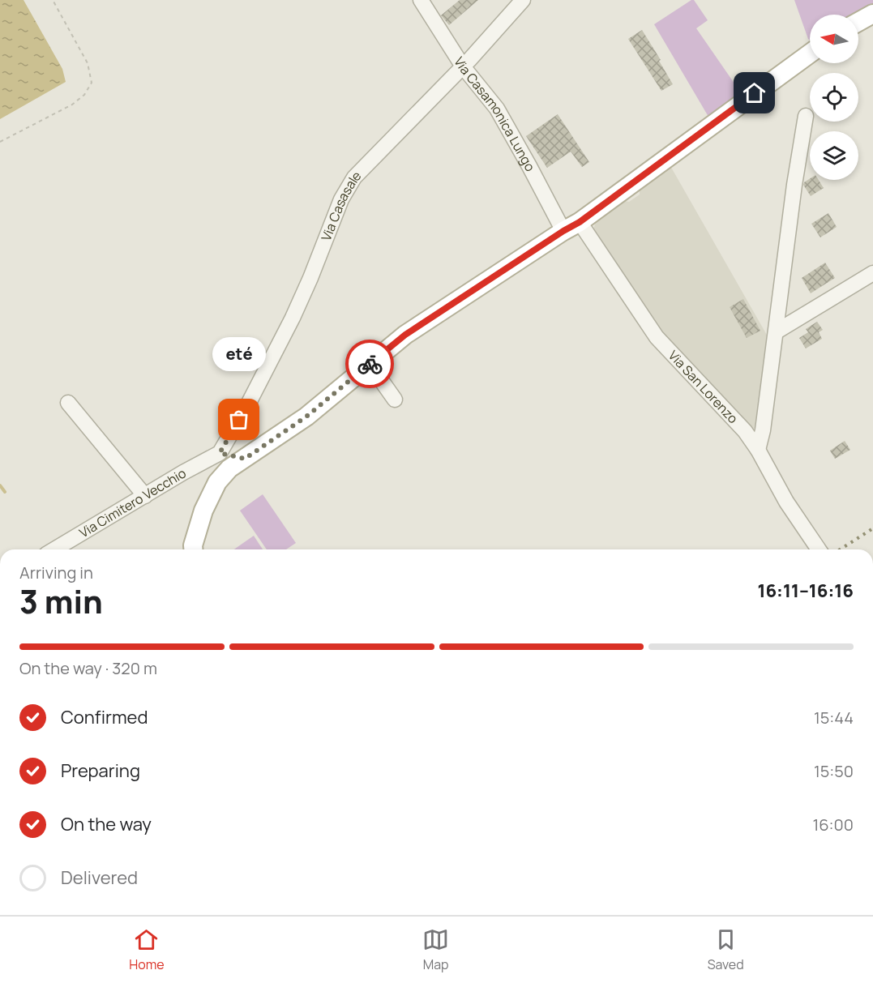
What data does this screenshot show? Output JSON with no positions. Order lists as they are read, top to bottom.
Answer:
{
  "streets": {
    "street": [
      "Via Casamonica Lungo",
      "Via Casasale",
      "Via San Lorenzo",
      "Via Cimitero Vecchio"
    ]
  },
  "crossings": [
    ["Via Casamonica Lungo", "Via Casasale"],
    ["Via Casasale", "Via Cimitero Vecchio"]
  ],
  "places": ["eté"],
  "north": "left",
  "page": {
    "bubble": "eté",
    "heading": ["3 min", "Arriving in", "16:11–16:16"],
    "bar": "On the way · 320 m",
    "list": [
      ["Confirmed", "15:44"],
      ["Preparing", "15:50"],
      ["On the way", "16:00"],
      "Delivered"
    ],
    "tabs": ["Home", "Map", "Saved"]
  }
}
